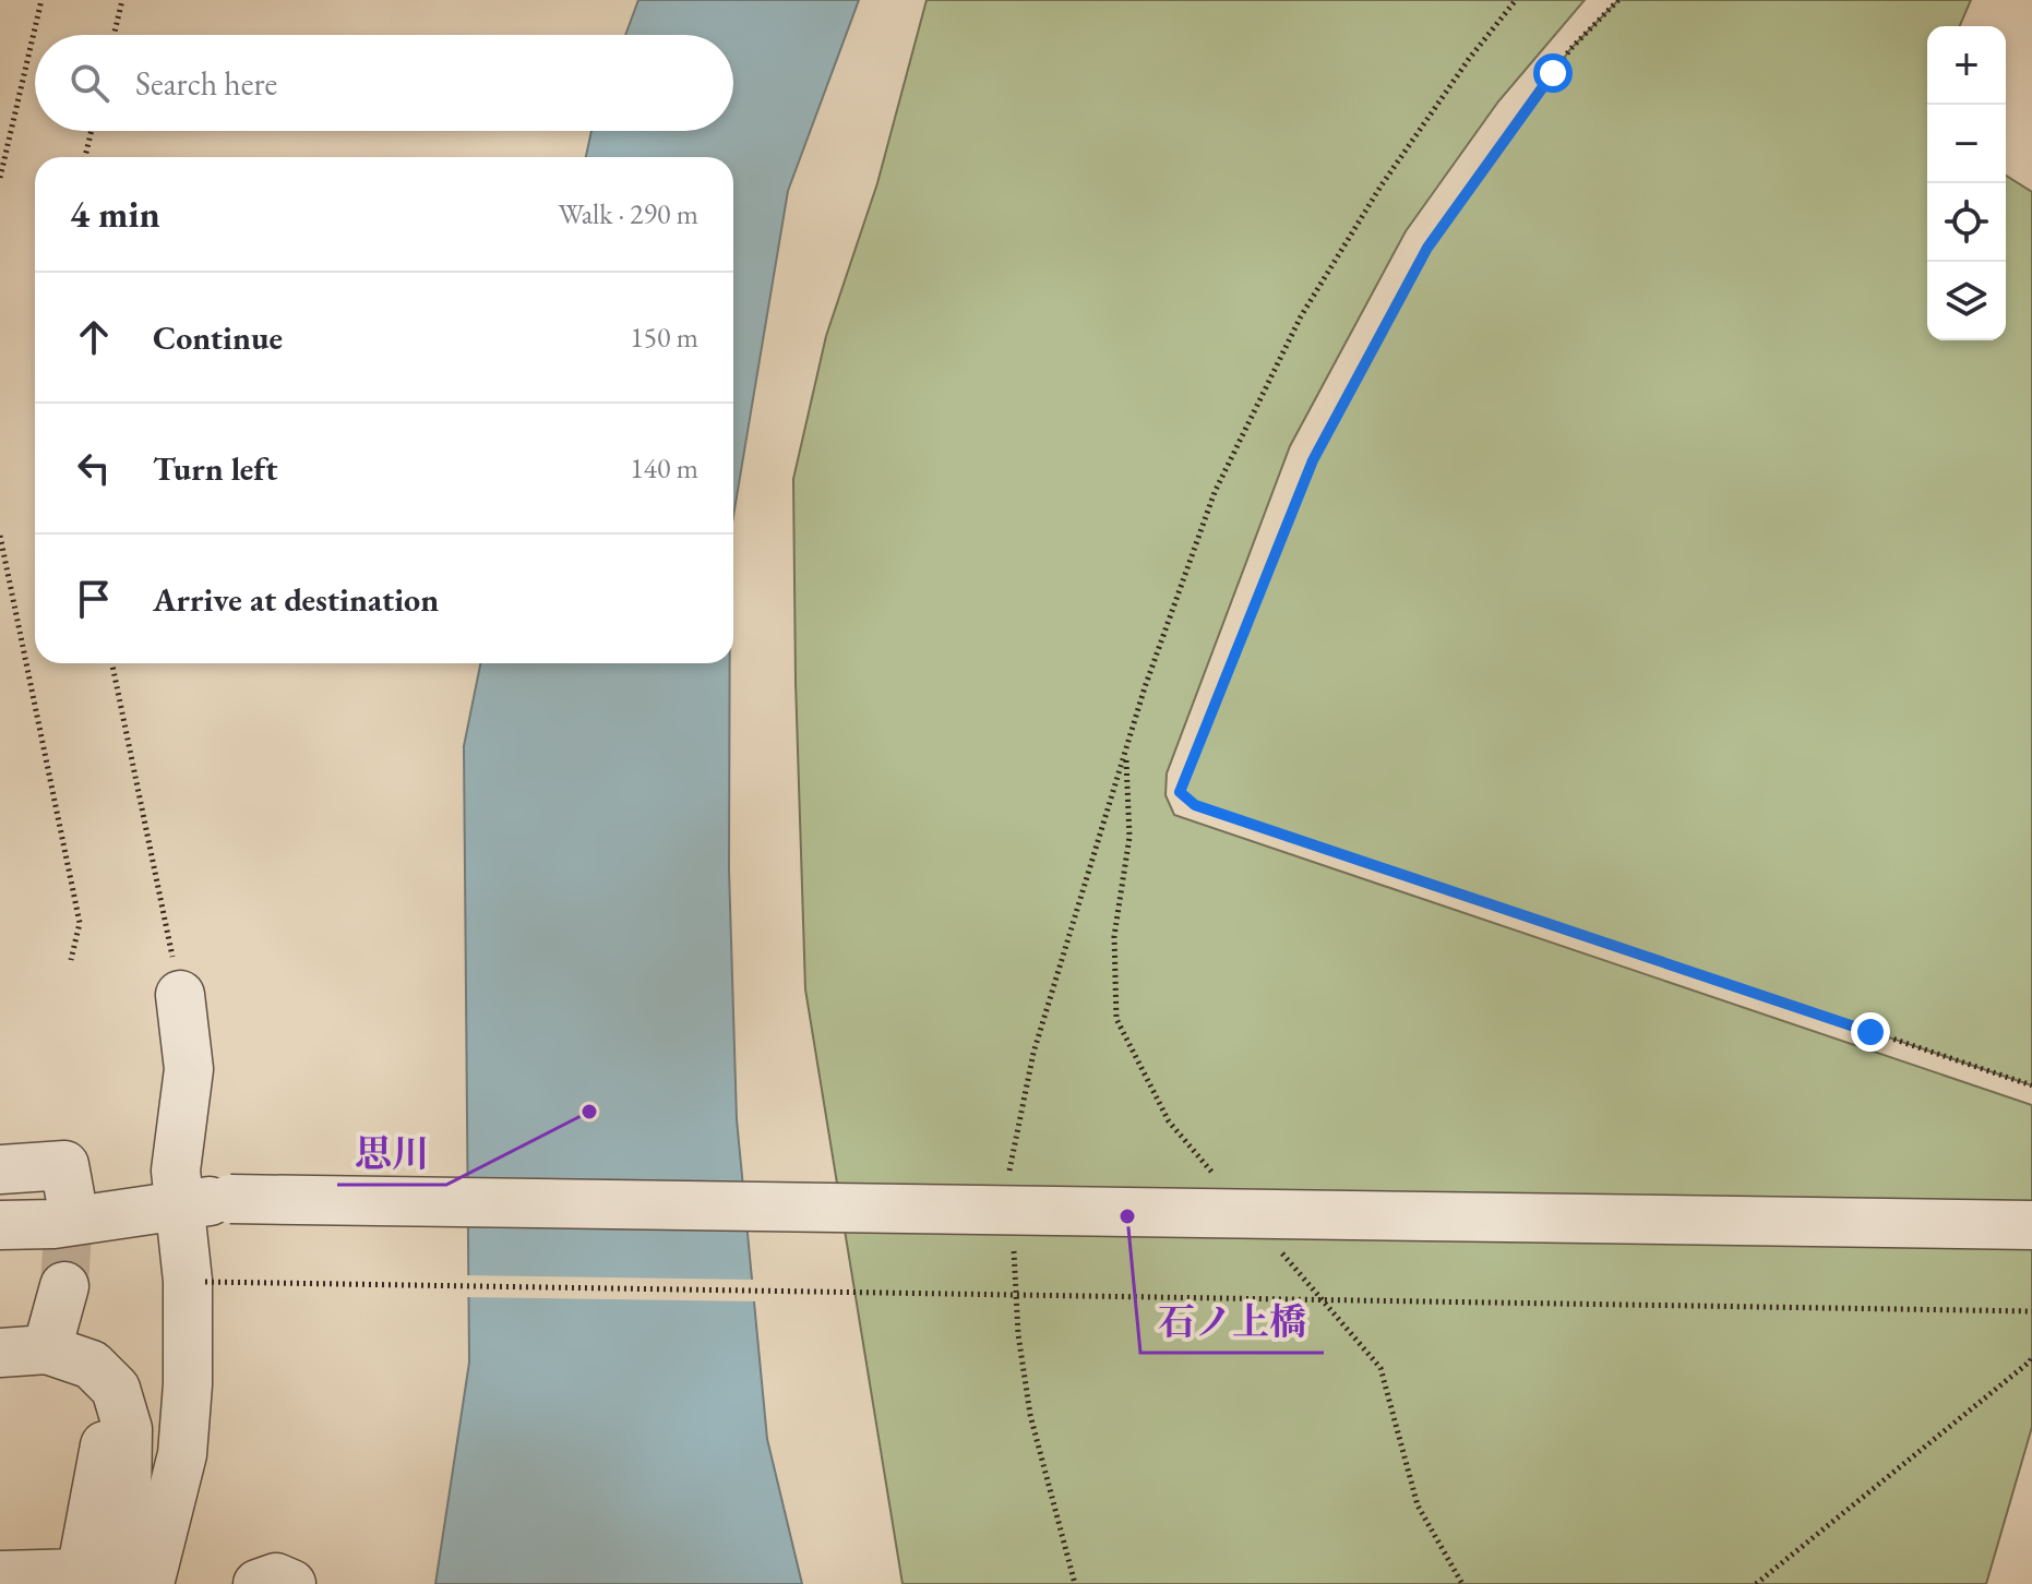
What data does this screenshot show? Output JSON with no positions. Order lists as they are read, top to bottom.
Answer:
{
  "places": ["思川", "石ノ上橋"],
  "page": {
    "map_buttons": ["+", "−"],
    "search": "Search here",
    "heading": ["4 min", "Walk · 290 m"],
    "list": [
      ["Continue", "150 m"],
      ["Turn left", "140 m"],
      "Arrive at destination"
    ]
  }
}
